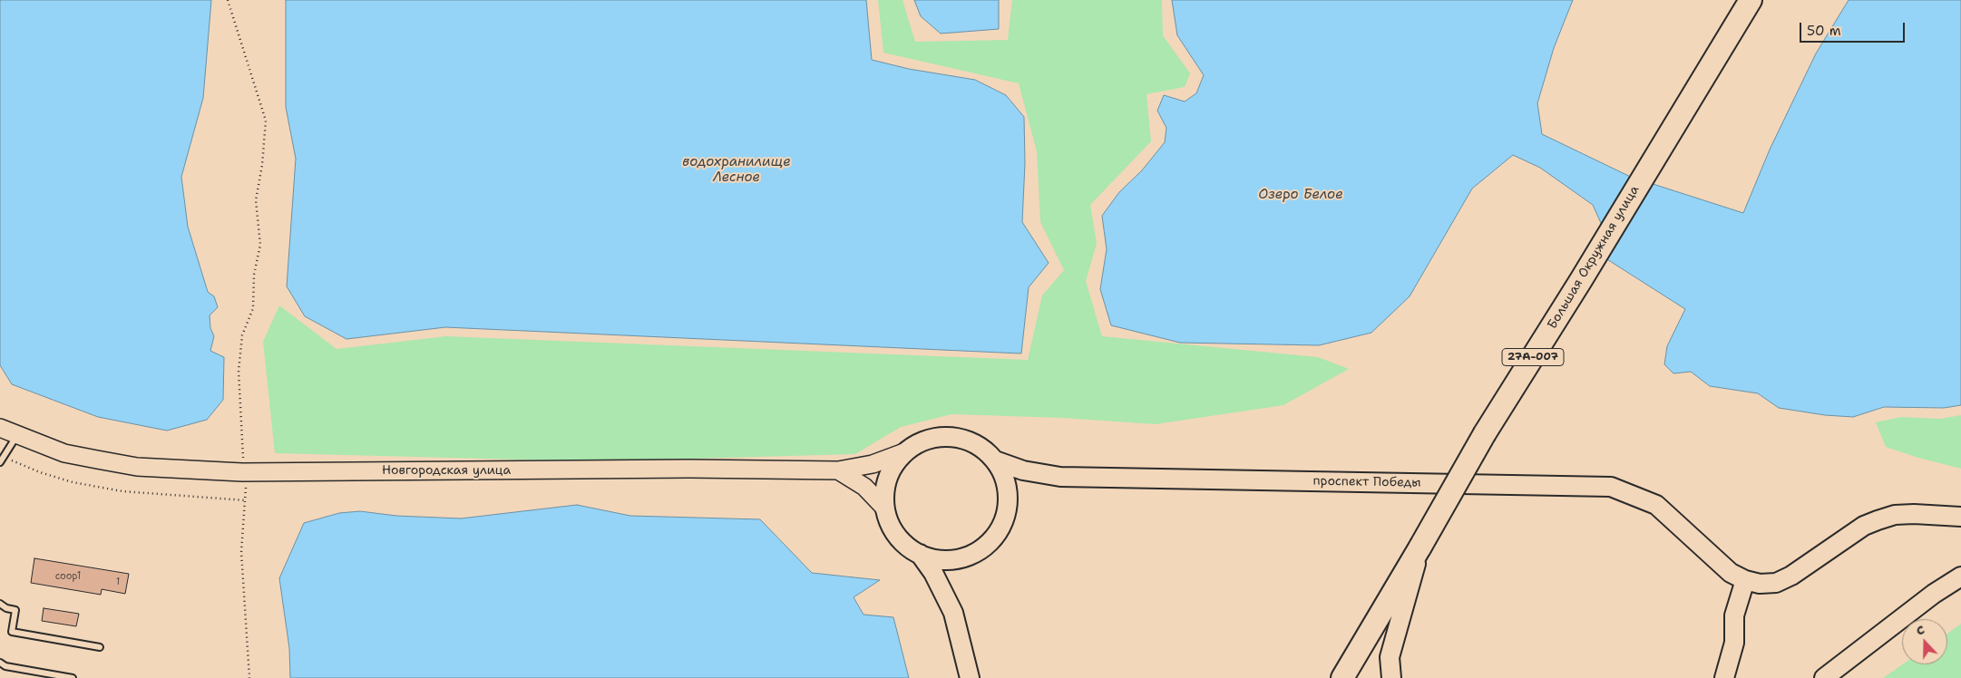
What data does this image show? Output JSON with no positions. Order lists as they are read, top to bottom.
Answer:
{
  "streets": {
    "highway": ["Большая Окружная улица", "27А-007"],
    "main road": ["проспект Победы"],
    "street": ["Новгородская улица"]
  },
  "crossings": [
    ["Новгородская улица", "проспект Победы"]
  ],
  "water": ["водохранилище Лесное", "Озеро Белое"],
  "house_numbers": ["соор1", "1"],
  "scale_bar": "50 m",
  "north": "top"
}
